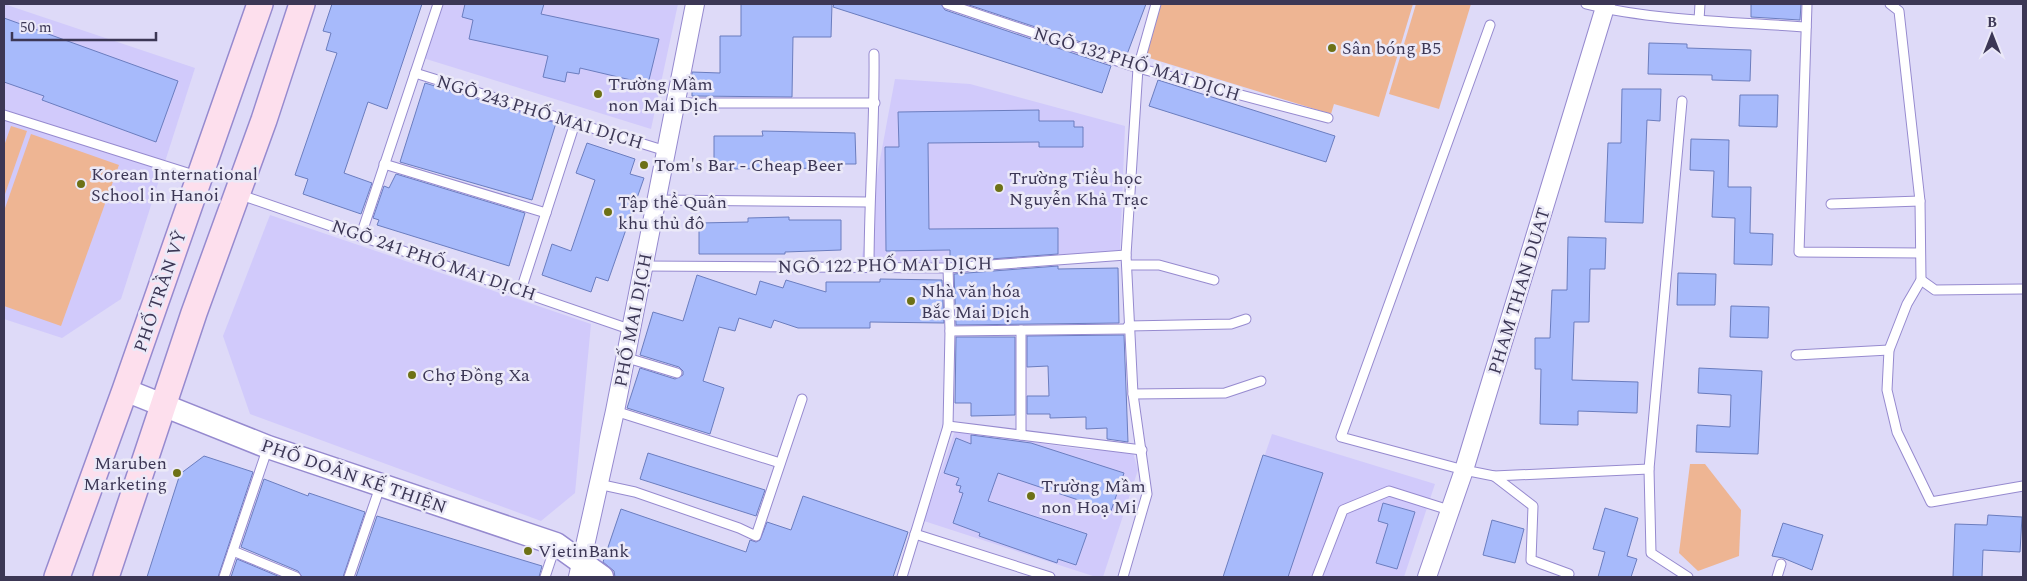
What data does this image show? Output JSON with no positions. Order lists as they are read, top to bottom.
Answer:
{
  "streets": {
    "main road": ["PHỐ TRẦN VỸ"],
    "street": ["PHAM THAN DUAT", "PHỐ MAI DỊCH", "PHỐ DOÃN KẾ THIỆN"],
    "lane": [
      "NGÕ 132 PHỐ MAI DỊCH",
      "NGÕ 243 PHỐ MAI DỊCH",
      "NGÕ 241 PHỐ MAI DỊCH",
      "NGÕ 122 PHỐ MAI DỊCH"
    ]
  },
  "crossings": [
    ["NGÕ 243 PHỐ MAI DỊCH", "PHỐ MAI DỊCH"],
    ["NGÕ 241 PHỐ MAI DỊCH", "PHỐ MAI DỊCH"],
    ["NGÕ 122 PHỐ MAI DỊCH", "PHỐ MAI DỊCH"],
    ["PHỐ TRẦN VỸ", "PHỐ DOÃN KẾ THIỆN"],
    ["PHỐ MAI DỊCH", "PHỐ DOÃN KẾ THIỆN"]
  ],
  "places": [
    "Sân bóng B5",
    "Trường Mầm non Mai Dịch",
    "Tom's Bar - Cheap Beer",
    "Korean International School in Hanoi",
    "Trường Tiểu học Nguyễn Khả Trạc",
    "Tập thể Quân khu thủ đô",
    "Nhà văn hóa Bắc Mai Dịch",
    "Chợ Đồng Xa",
    "Maruben Marketing",
    "Trường Mầm non Hoạ Mi",
    "VietinBank"
  ],
  "scale_bar": "50 m",
  "north": "top"
}
